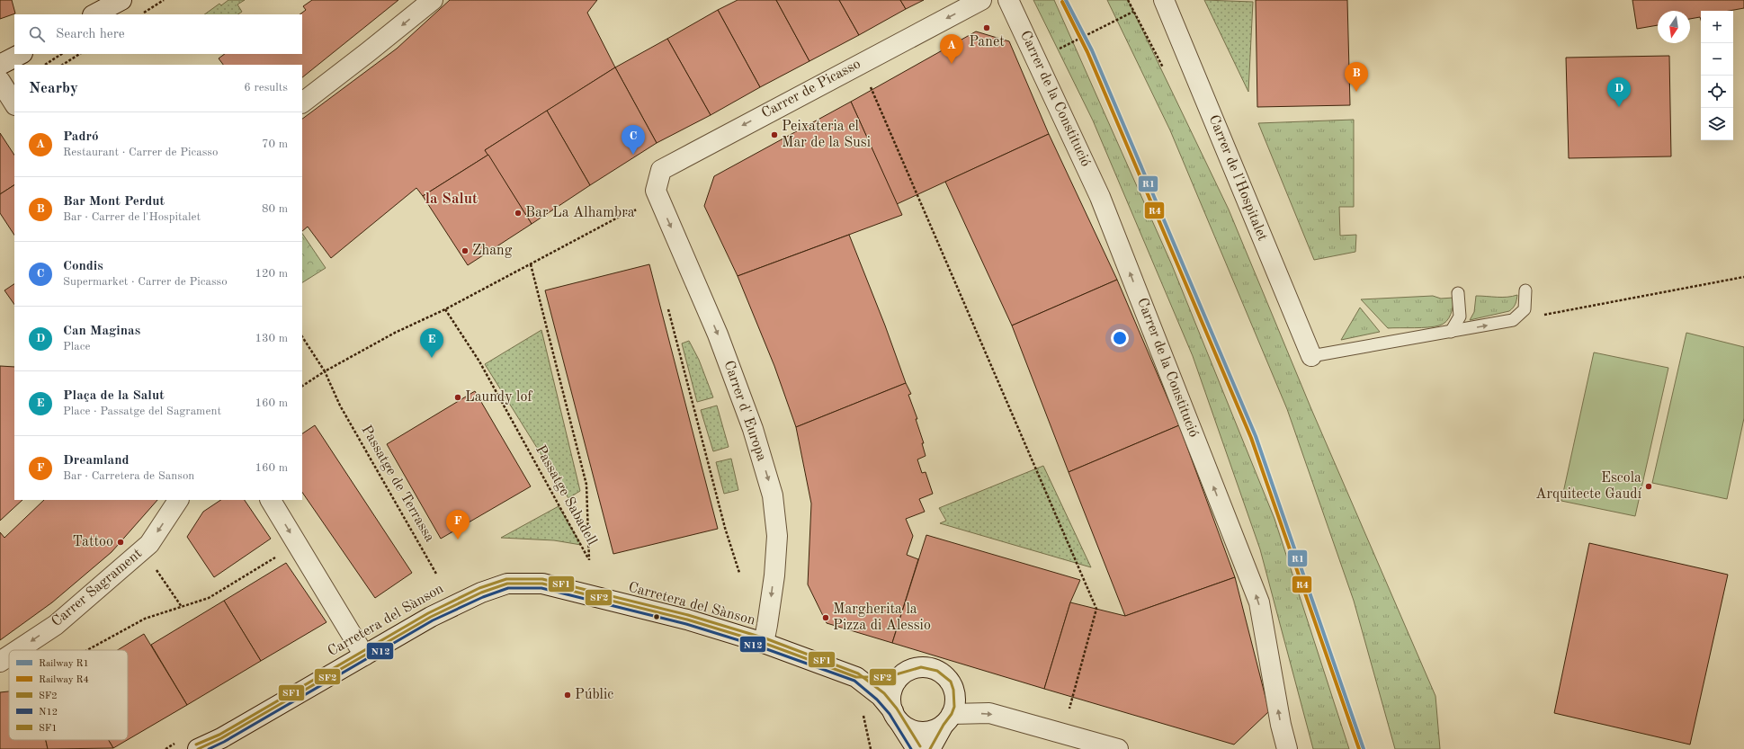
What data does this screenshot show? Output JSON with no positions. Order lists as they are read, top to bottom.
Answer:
{
  "streets": {
    "street": [
      "Carrer de Picasso",
      "Carrer de la Constitució",
      "Carrer de l'Hospitalet",
      "Carrer d' Europa",
      "Carrer Sagrament"
    ],
    "path": ["Passatge de Terrassa", "Passatge Sabadell"]
  },
  "crossings": [
    ["Carrer de Picasso", "Carrer d' Europa"]
  ],
  "one_way": [
    "Carrer de Picasso",
    "Carrer de la Constitució",
    "Carrer d' Europa",
    "Carrer Sagrament"
  ],
  "districts": ["la Salut"],
  "places": [
    "Panet",
    "Peixateria el Mar de la Susi",
    "Bar La Alhambra",
    "Zhang",
    "Laundy lof",
    "Escola Arquitecte Gaudí",
    "Tattoo",
    "Margherita la Pizza di Alessio",
    "Públic"
  ],
  "lines": [
    "rail line R1",
    "rail line R4",
    "transit line SF1",
    "transit line SF2",
    "transit line N12"
  ],
  "legend": [
    "Railway R1",
    "Railway R4",
    "SF2",
    "N12",
    "SF1"
  ],
  "north": "bottom",
  "page": {
    "map_buttons": ["+", "−"],
    "search": "Search here",
    "pins": [
      "A",
      "B",
      "D",
      "C",
      "E",
      "F"
    ],
    "heading": ["Nearby", "6 results"],
    "list": [
      {
        "mark": "A",
        "name": "Padró",
        "note": "Restaurant · Carrer de Picasso",
        "value": "70 m"
      },
      {
        "mark": "B",
        "name": "Bar Mont Perdut",
        "note": "Bar · Carrer de l'Hospitalet",
        "value": "80 m"
      },
      {
        "mark": "C",
        "name": "Condis",
        "note": "Supermarket · Carrer de Picasso",
        "value": "120 m"
      },
      {
        "mark": "D",
        "name": "Can Maginas",
        "note": "Place",
        "value": "130 m"
      },
      {
        "mark": "E",
        "name": "Plaça de la Salut",
        "note": "Place · Passatge del Sagrament",
        "value": "160 m"
      },
      {
        "mark": "F",
        "name": "Dreamland",
        "note": "Bar · Carretera de Sanson",
        "value": "160 m"
      }
    ]
  }
}
